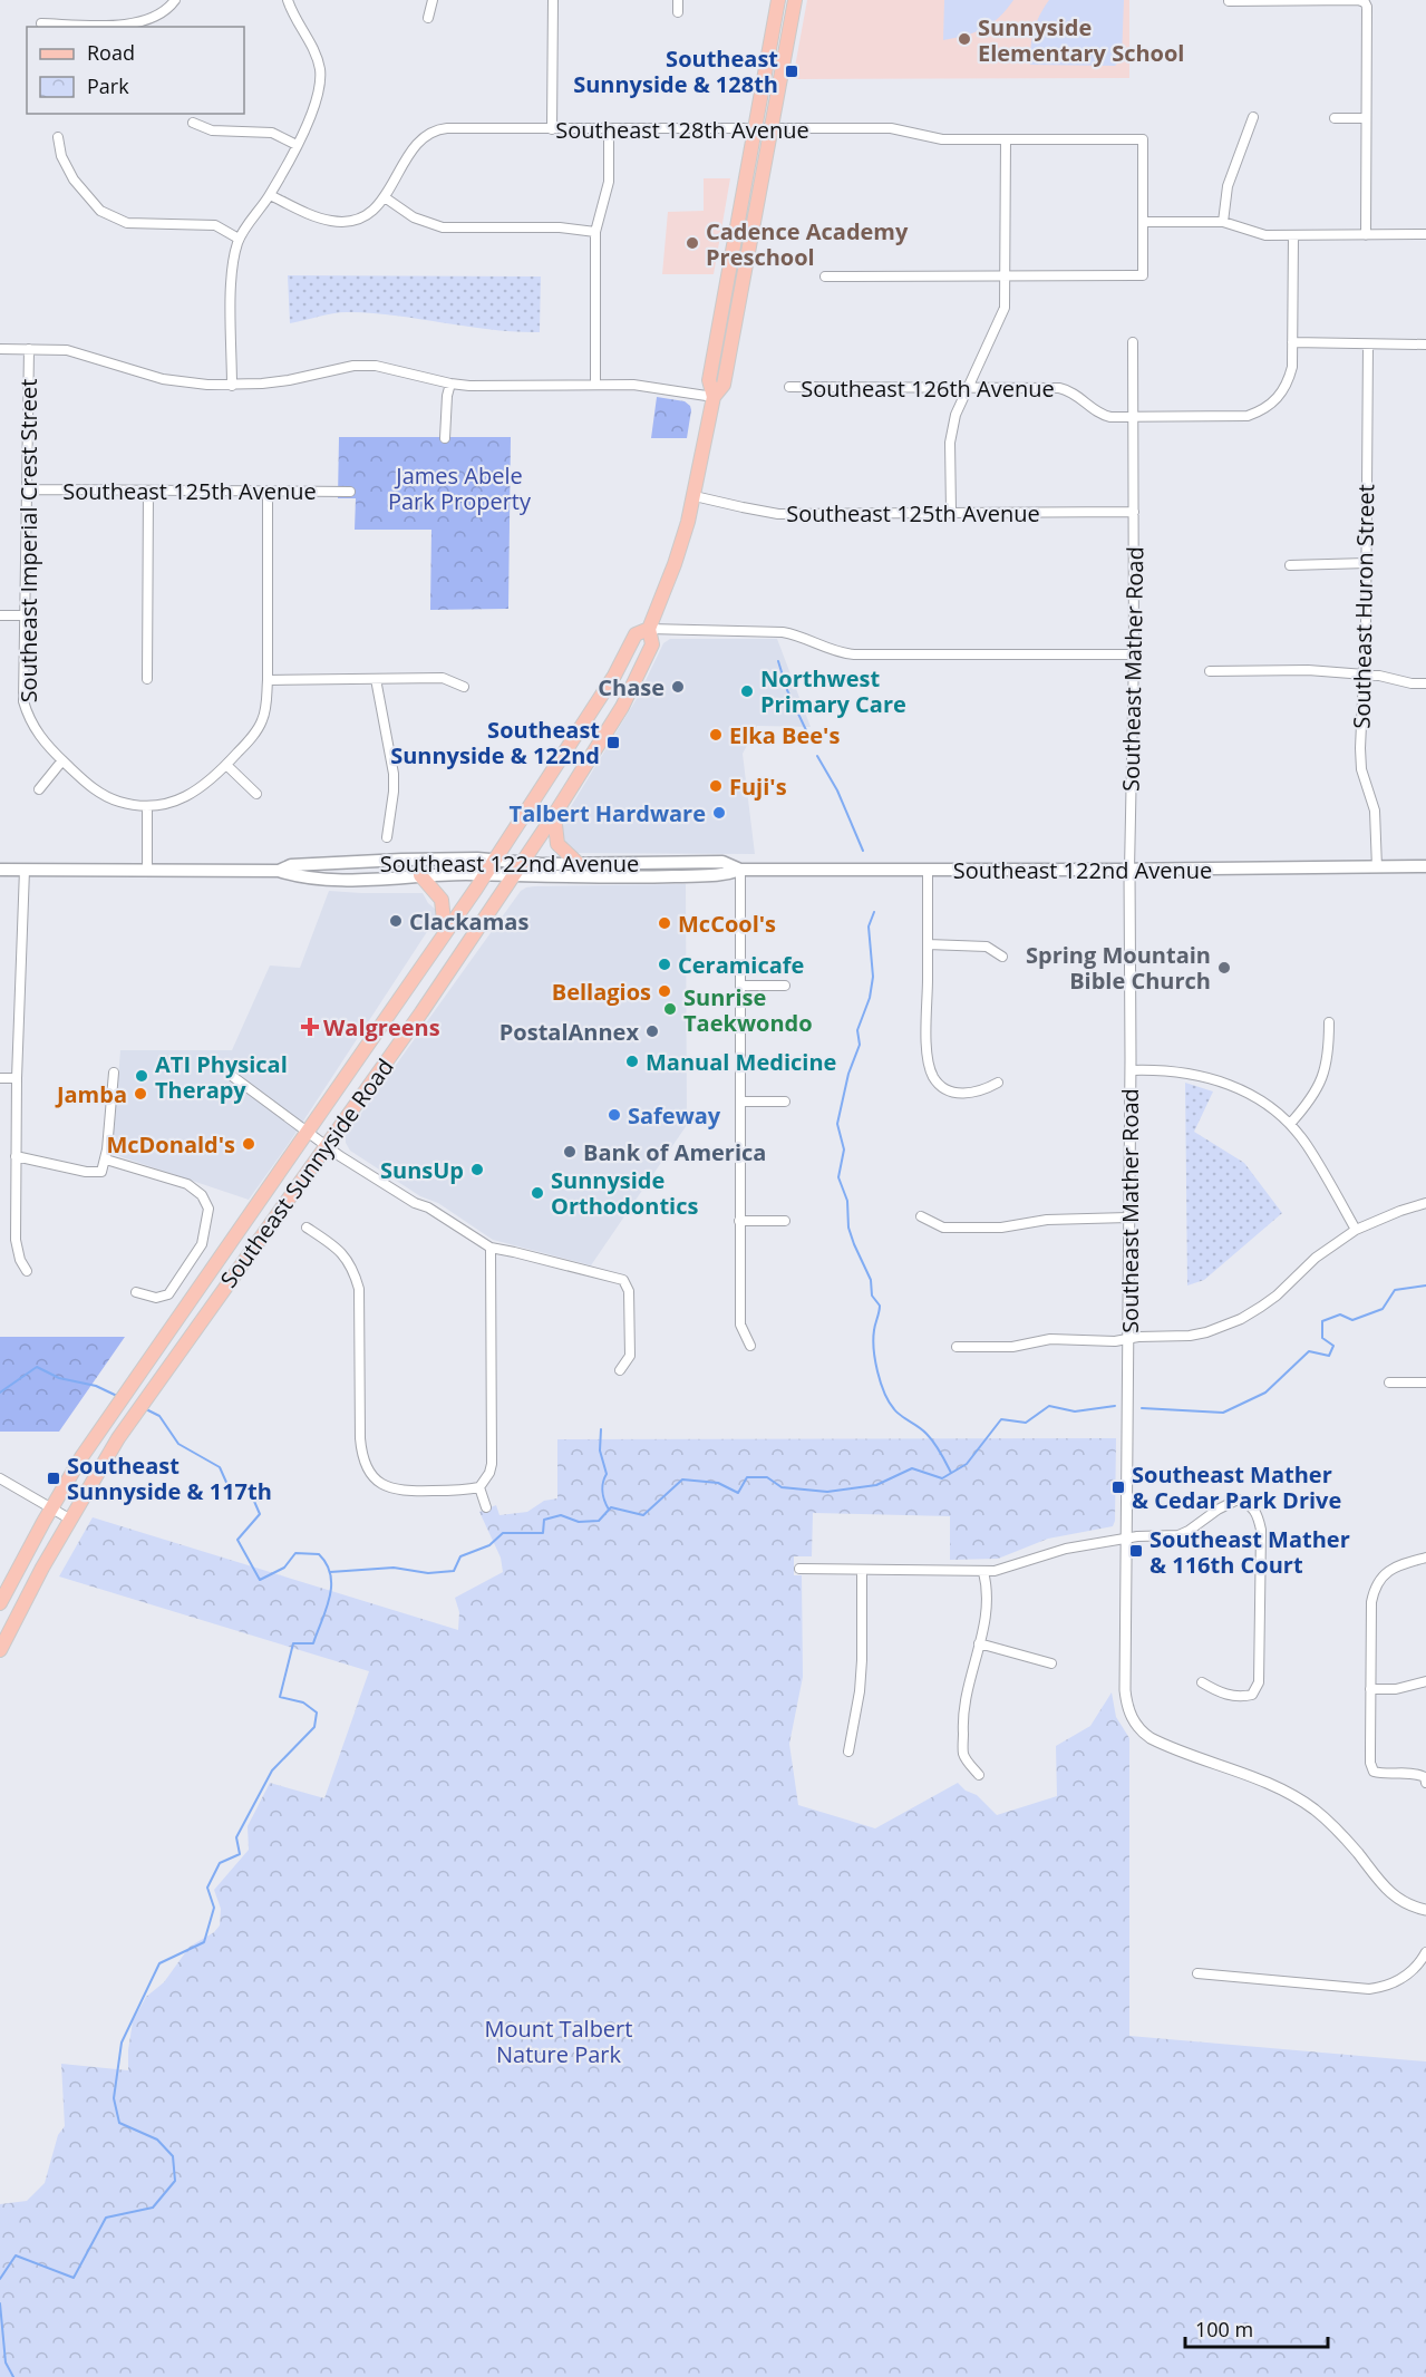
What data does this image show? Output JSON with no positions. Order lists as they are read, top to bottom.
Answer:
{
  "streets": {
    "main road": ["Southeast 122nd Avenue", "Southeast Sunnyside Road"],
    "street": [
      "Southeast 128th Avenue",
      "Southeast 126th Avenue",
      "Southeast 125th Avenue",
      "Southeast Imperial Crest Street",
      "Southeast Huron Street",
      "Southeast Mather Road"
    ]
  },
  "crossings": [
    ["Southeast 128th Avenue", "Southeast Sunnyside Road"],
    ["Southeast 126th Avenue", "Southeast Mather Road"],
    ["Southeast 125th Avenue", "Southeast Imperial Crest Street"],
    ["Southeast 125th Avenue", "Southeast Mather Road"],
    ["Southeast 125th Avenue", "Southeast Sunnyside Road"],
    ["Southeast Huron Street", "Southeast 122nd Avenue"],
    ["Southeast Mather Road", "Southeast 122nd Avenue"],
    ["Southeast 122nd Avenue", "Southeast Sunnyside Road"]
  ],
  "parks": ["James Abele Park Property", "Mount Talbert Nature Park"],
  "places": {
    "other": [
      "Sunnyside Elementary School",
      "Cadence Academy Preschool",
      "Chase",
      "Northwest Primary Care",
      "Elka Bee's",
      "Fuji's",
      "Talbert Hardware",
      "Clackamas",
      "McCool's",
      "Ceramicafe",
      "Spring Mountain Bible Church",
      "Bellagios",
      "Sunrise Taekwondo",
      "PostalAnnex",
      "Manual Medicine",
      "ATI Physical Therapy",
      "Jamba",
      "Safeway",
      "McDonald's",
      "Bank of America",
      "SunsUp",
      "Sunnyside Orthodontics"
    ],
    "transit": [
      "Southeast Sunnyside & 128th",
      "Southeast Sunnyside & 122nd",
      "Southeast Sunnyside & 117th",
      "Southeast Mather & Cedar Park Drive",
      "Southeast Mather & 116th Court"
    ],
    "health": ["Walgreens"]
  },
  "legend": ["Road", "Park"],
  "scale_bar": "100 m"
}
